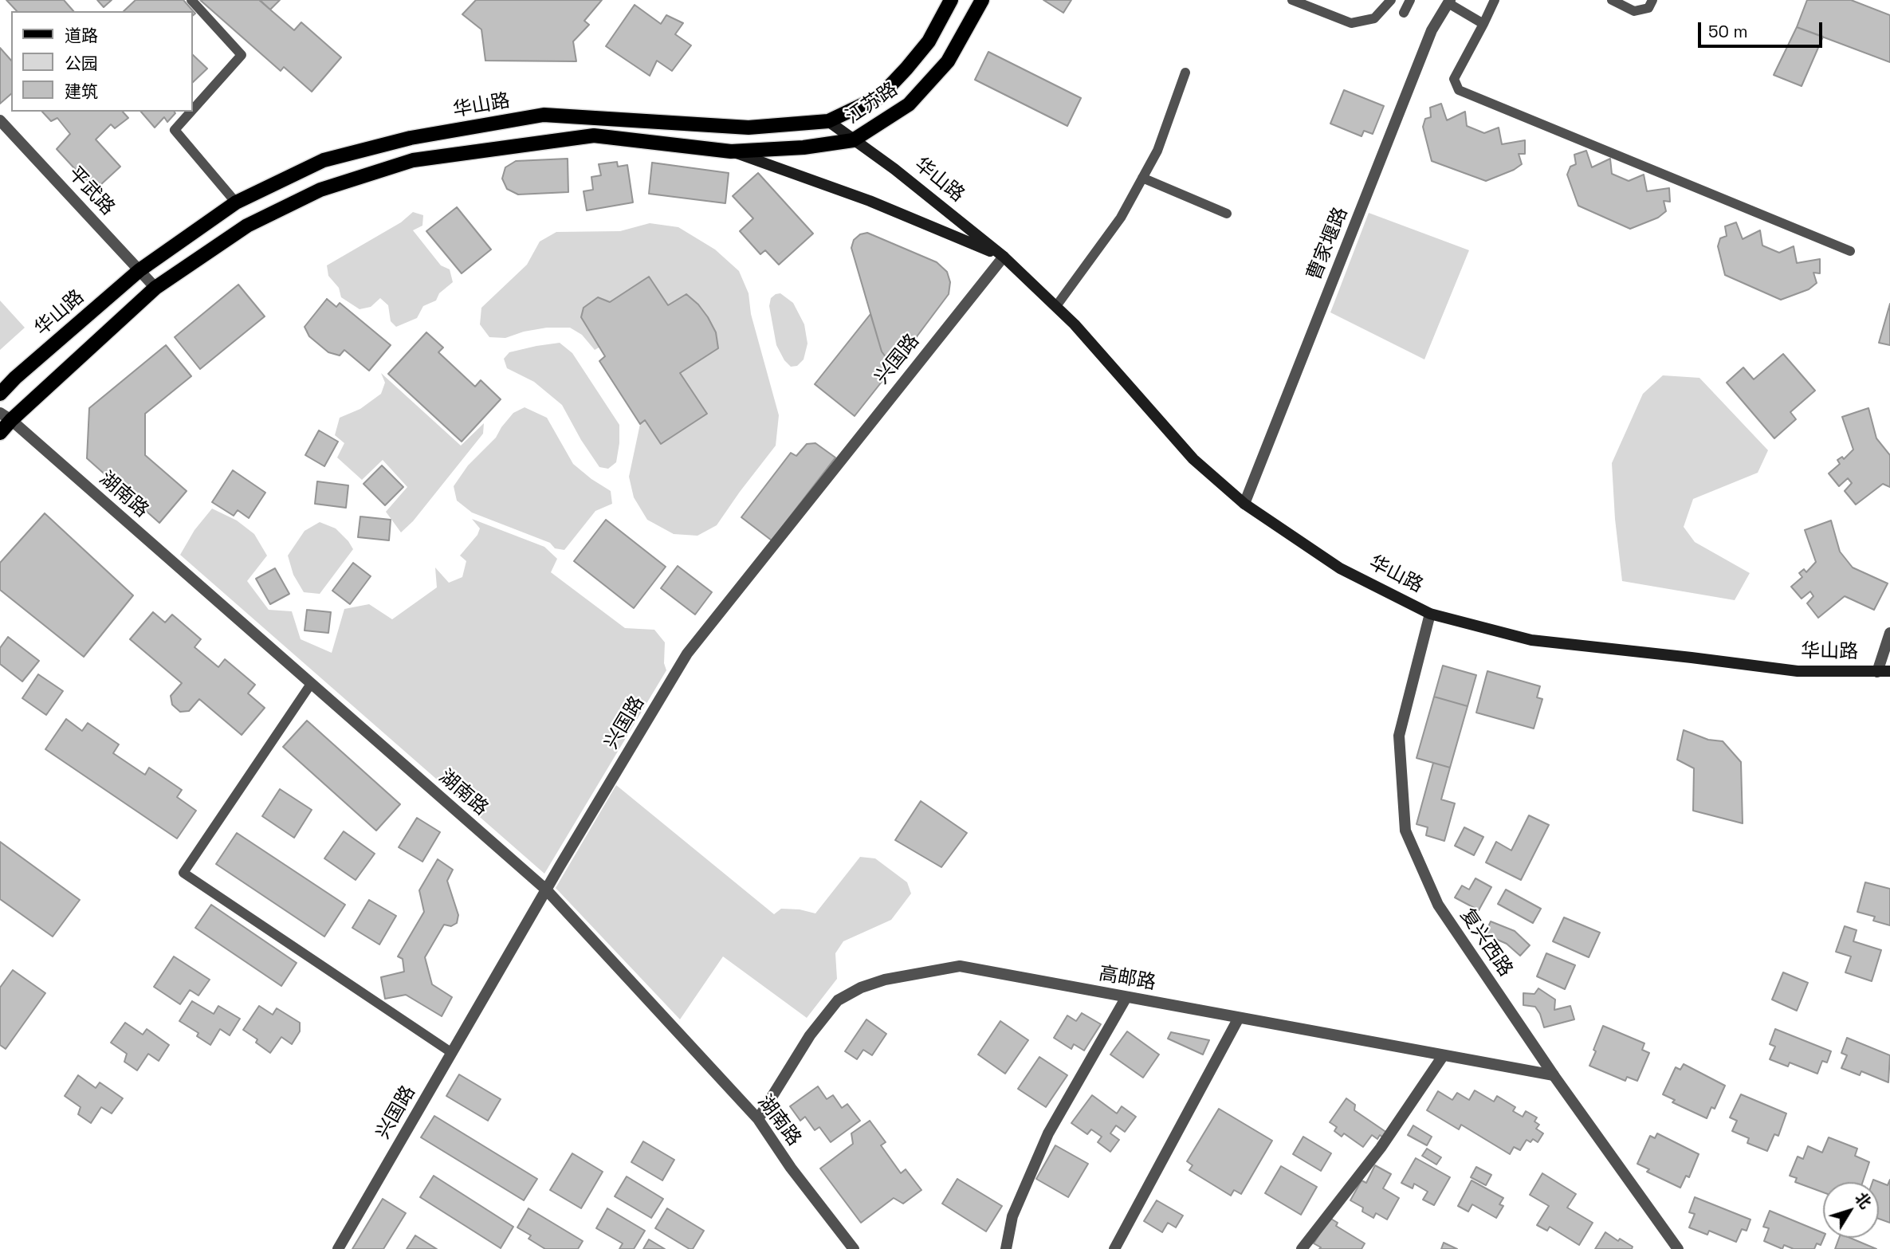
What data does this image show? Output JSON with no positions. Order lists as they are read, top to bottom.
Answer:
{
  "streets": {
    "main road": ["江苏路", "华山路"],
    "street": [
      "平武路",
      "曹家堰路",
      "兴国路",
      "湖南路",
      "复兴西路",
      "高邮路"
    ]
  },
  "crossings": [
    ["江苏路", "华山路"],
    ["华山路", "平武路"],
    ["华山路", "曹家堰路"],
    ["华山路", "兴国路"],
    ["华山路", "湖南路"],
    ["华山路", "复兴西路"],
    ["兴国路", "湖南路"],
    ["湖南路", "高邮路"],
    ["复兴西路", "高邮路"]
  ],
  "legend": ["道路", "公园", "建筑"],
  "scale_bar": "50 m",
  "north": "top right"
}
